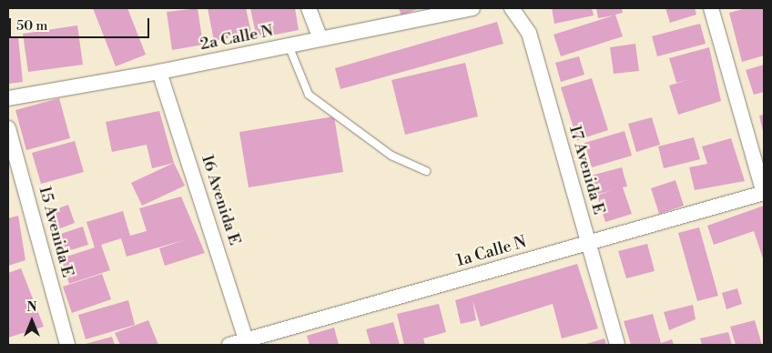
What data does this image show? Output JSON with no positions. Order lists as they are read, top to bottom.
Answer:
{
  "streets": {
    "street": [
      "2a Calle N",
      "17 Avenida E",
      "16 Avenida E",
      "15 Avenida E",
      "1a Calle N"
    ]
  },
  "crossings": [
    ["2a Calle N", "16 Avenida E"],
    ["17 Avenida E", "1a Calle N"],
    ["16 Avenida E", "1a Calle N"]
  ],
  "scale_bar": "50 m",
  "north": "top"
}
